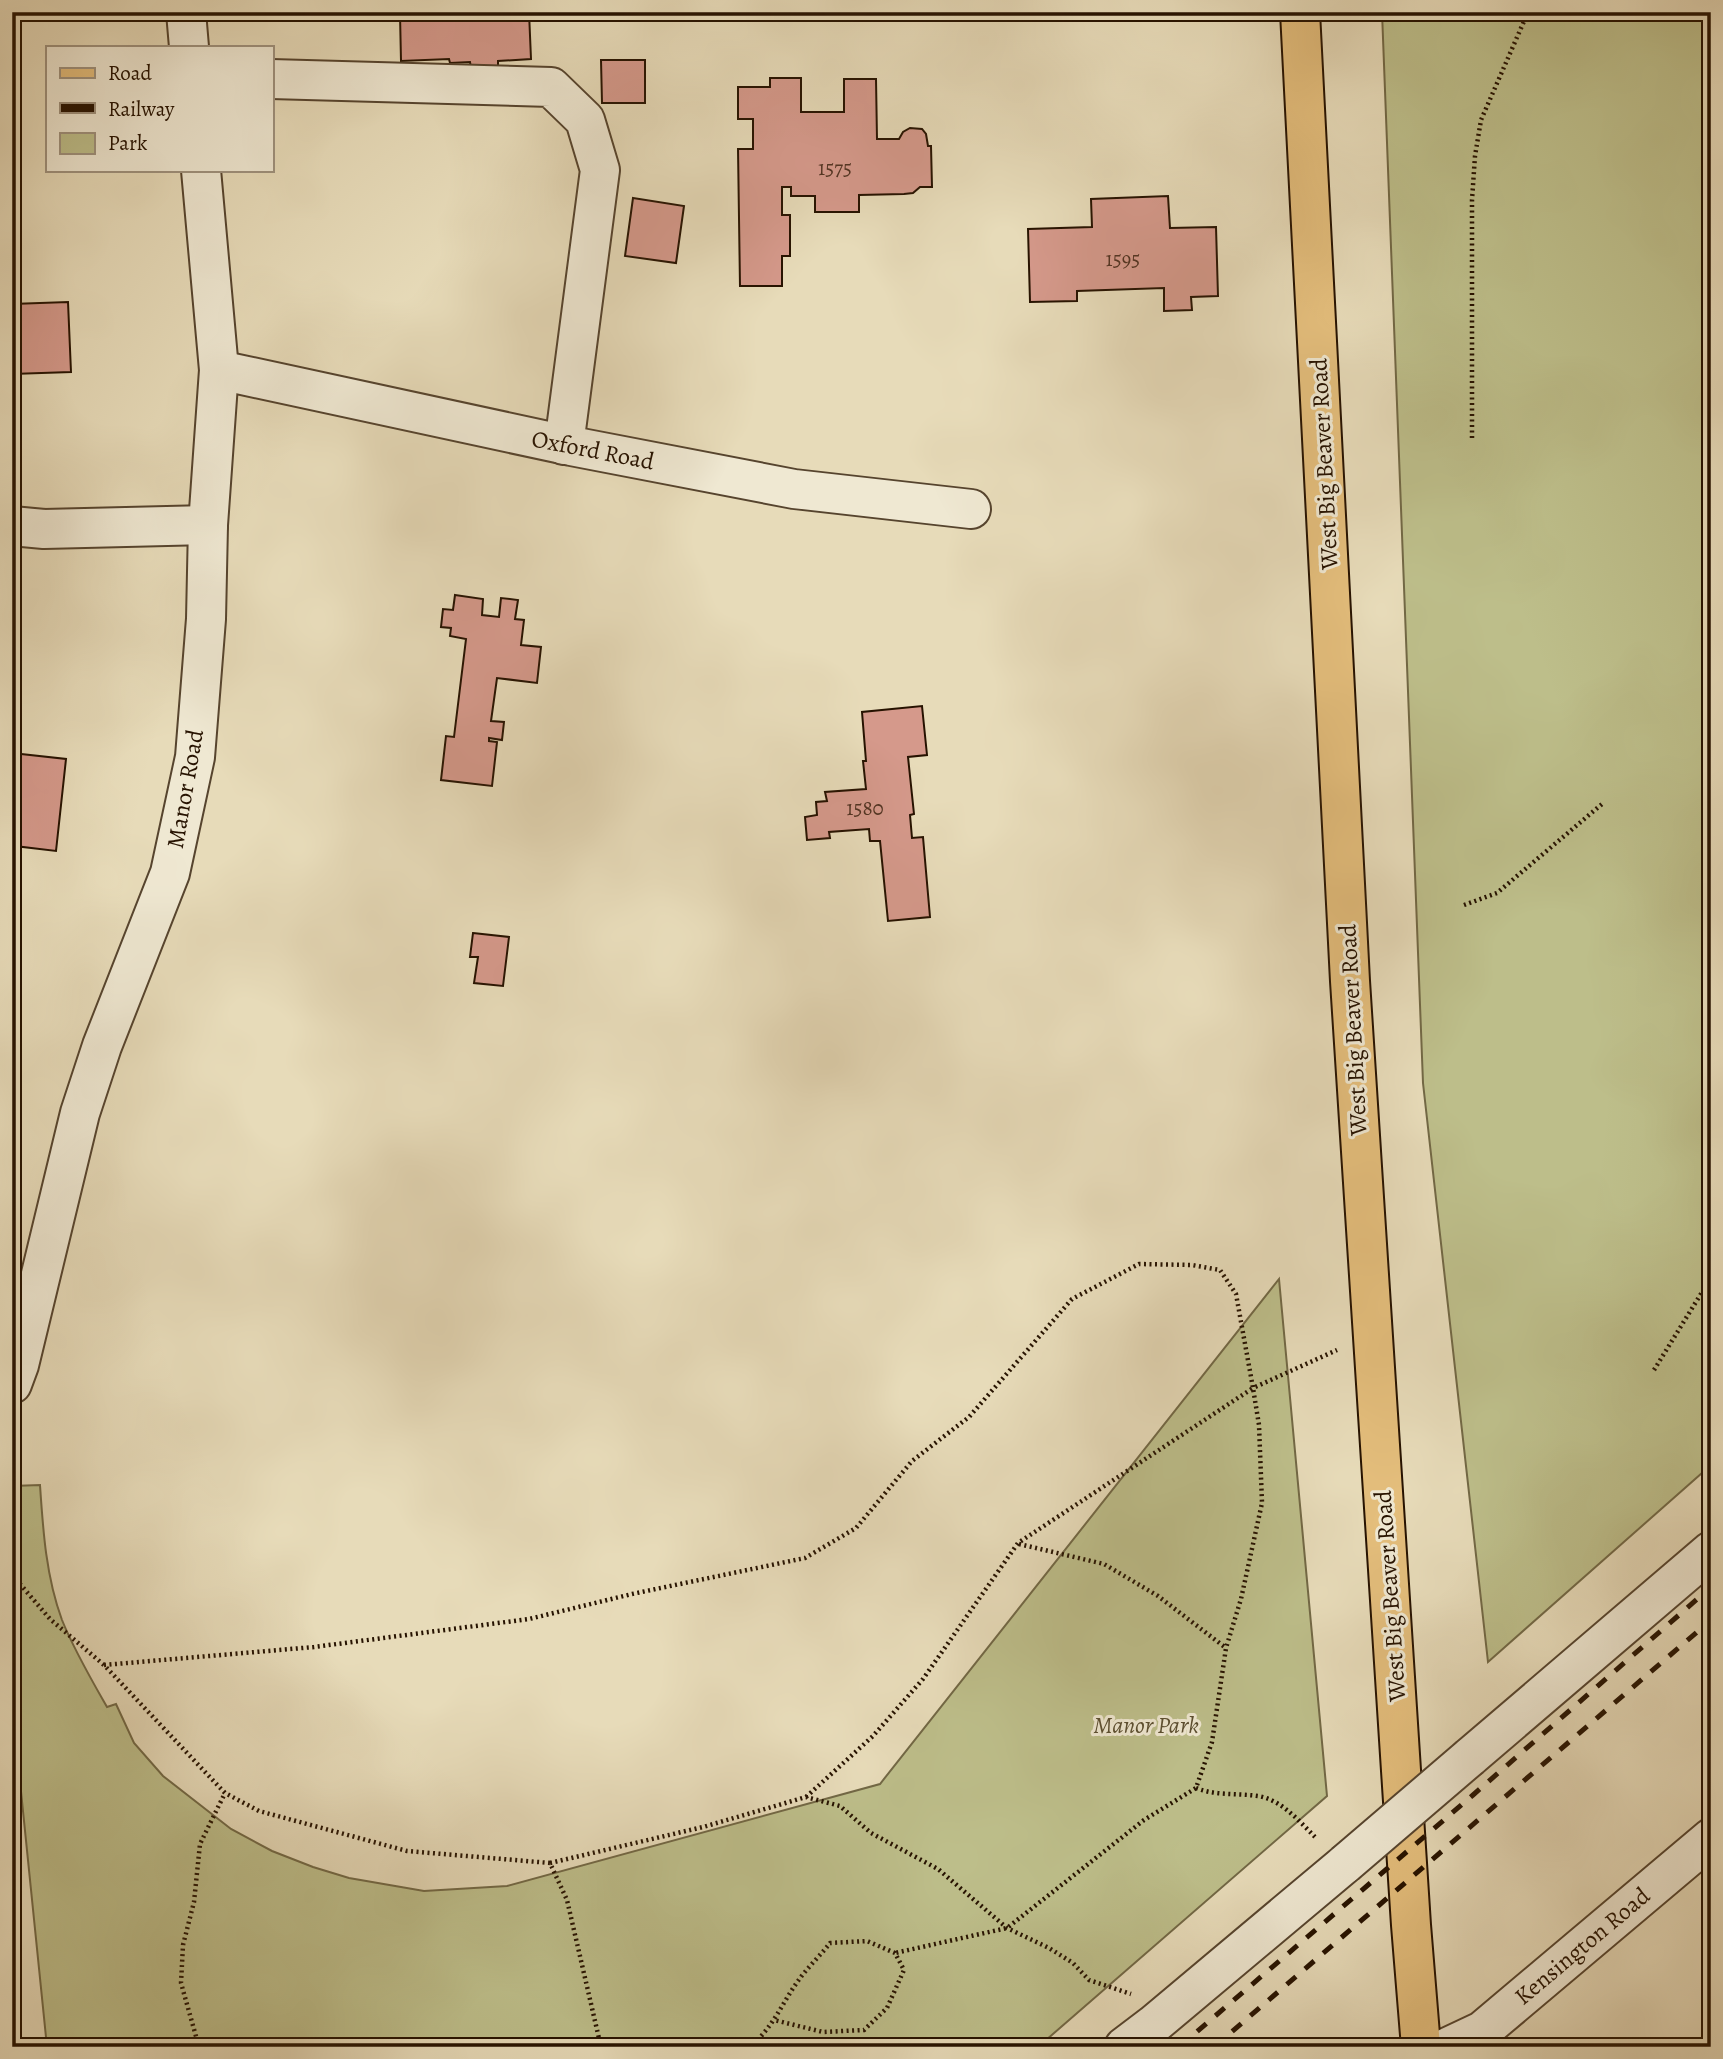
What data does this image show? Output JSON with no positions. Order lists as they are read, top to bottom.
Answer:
{
  "streets": {
    "main road": ["West Big Beaver Road"],
    "street": ["Oxford Road", "Manor Road", "Kensington Road"]
  },
  "crossings": [
    ["Oxford Road", "Manor Road"]
  ],
  "parks": ["Manor Park"],
  "house_numbers": ["1575", "1595", "1580"],
  "legend": ["Road", "Railway", "Park"]
}
